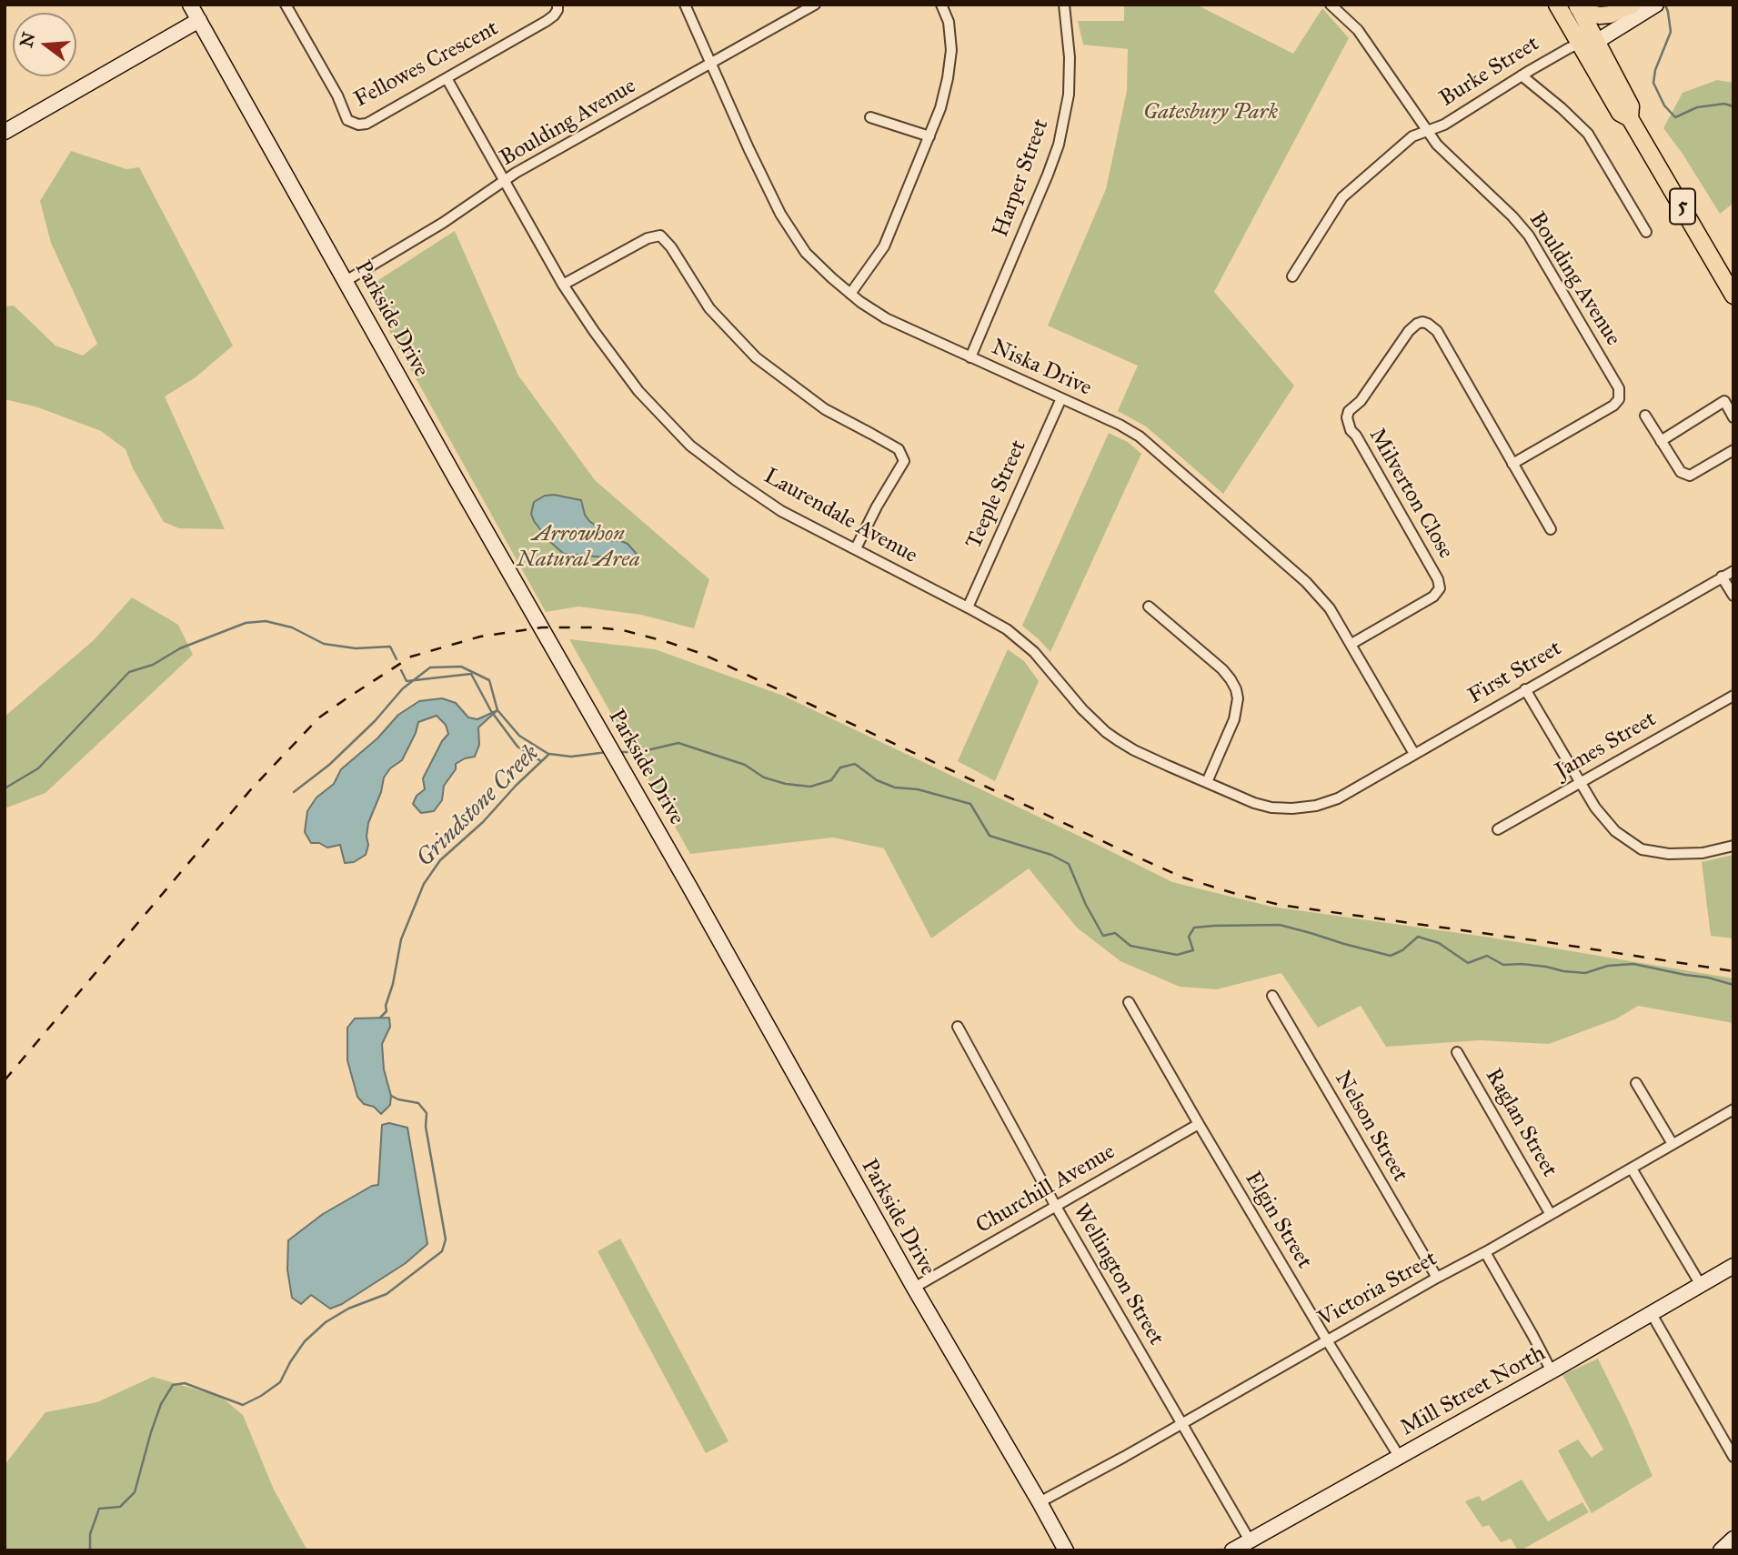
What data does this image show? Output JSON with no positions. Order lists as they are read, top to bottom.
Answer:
{
  "streets": {
    "main road": [
      "Burke Street",
      "5",
      "Parkside Drive",
      "Mill Street North"
    ],
    "street": [
      "Fellowes Crescent",
      "Boulding Avenue",
      "Harper Street",
      "Niska Drive",
      "Milverton Close",
      "Teeple Street",
      "Laurendale Avenue",
      "First Street",
      "James Street",
      "Raglan Street",
      "Nelson Street",
      "Churchill Avenue",
      "Elgin Street",
      "Wellington Street",
      "Victoria Street"
    ]
  },
  "crossings": [
    ["Fellowes Crescent", "Laurendale Avenue"],
    ["Burke Street", "Boulding Avenue"],
    ["Burke Street", "5"],
    ["Boulding Avenue", "Parkside Drive"],
    ["Boulding Avenue", "Niska Drive"],
    ["Boulding Avenue", "Milverton Close"],
    ["Boulding Avenue", "Laurendale Avenue"],
    ["Harper Street", "Niska Drive"],
    ["Parkside Drive", "Churchill Avenue"],
    ["Parkside Drive", "Victoria Street"],
    ["Niska Drive", "Milverton Close"],
    ["Niska Drive", "Teeple Street"],
    ["Niska Drive", "First Street"],
    ["Teeple Street", "Laurendale Avenue"],
    ["Laurendale Avenue", "First Street"],
    ["Raglan Street", "Victoria Street"],
    ["Nelson Street", "Victoria Street"],
    ["Churchill Avenue", "Elgin Street"],
    ["Churchill Avenue", "Wellington Street"],
    ["Elgin Street", "Victoria Street"],
    ["Elgin Street", "Mill Street North"],
    ["Wellington Street", "Victoria Street"],
    ["Wellington Street", "Mill Street North"]
  ],
  "water": ["Grindstone Creek"],
  "parks": ["Gatesbury Park", "Arrowhon Natural Area"],
  "north": "left"
}
